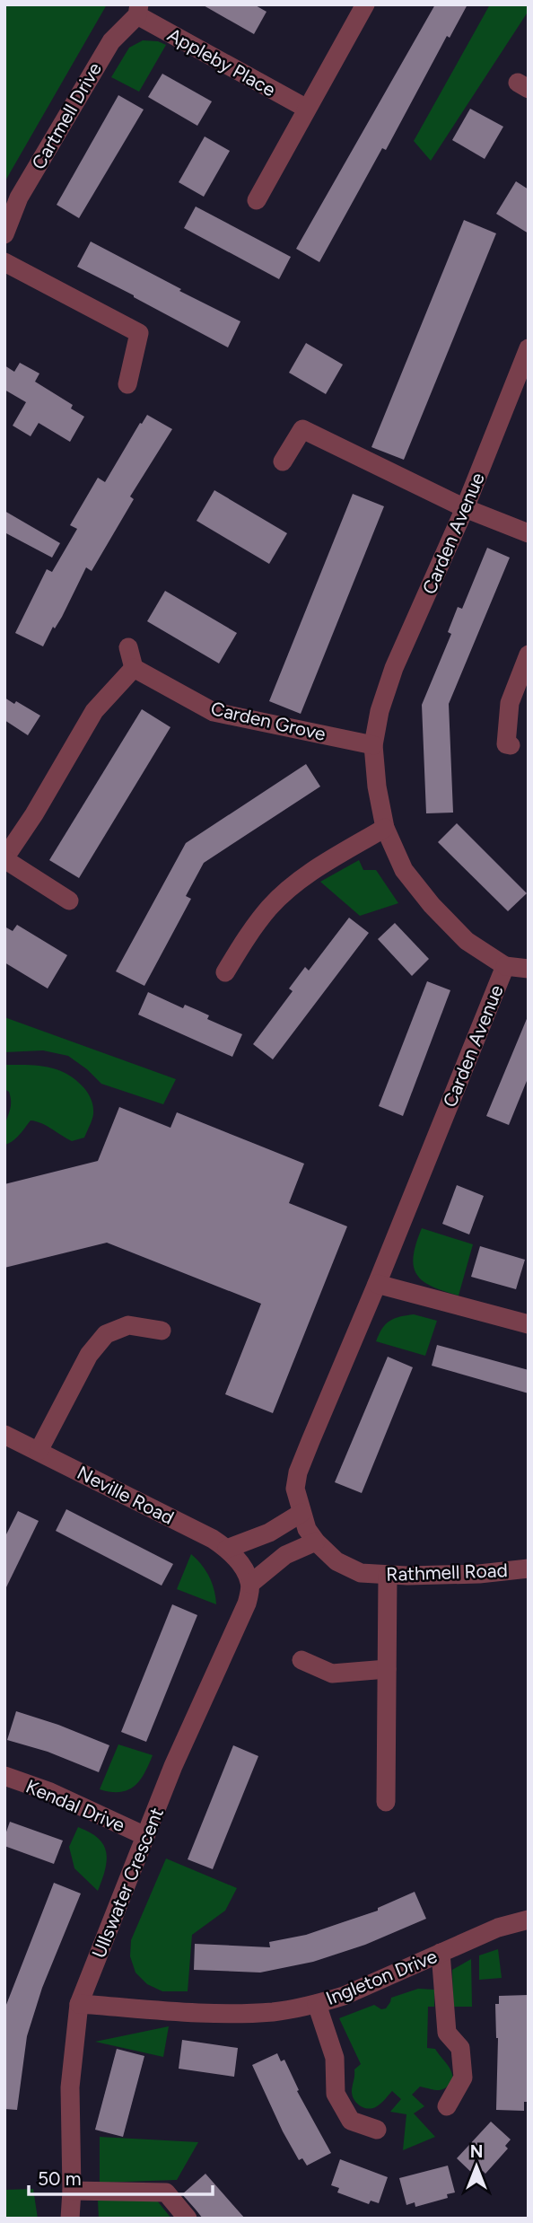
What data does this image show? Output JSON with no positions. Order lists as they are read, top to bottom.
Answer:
{
  "streets": {
    "street": [
      "Appleby Place",
      "Cartmell Drive",
      "Carden Avenue",
      "Carden Grove",
      "Neville Road",
      "Rathmell Road",
      "Kendal Drive",
      "Ullswater Crescent",
      "Ingleton Drive"
    ]
  },
  "crossings": [
    ["Appleby Place", "Cartmell Drive"],
    ["Carden Avenue", "Carden Grove"],
    ["Carden Avenue", "Rathmell Road"],
    ["Neville Road", "Ullswater Crescent"],
    ["Kendal Drive", "Ullswater Crescent"],
    ["Ullswater Crescent", "Ingleton Drive"]
  ],
  "scale_bar": "50 m",
  "north": "top"
}
